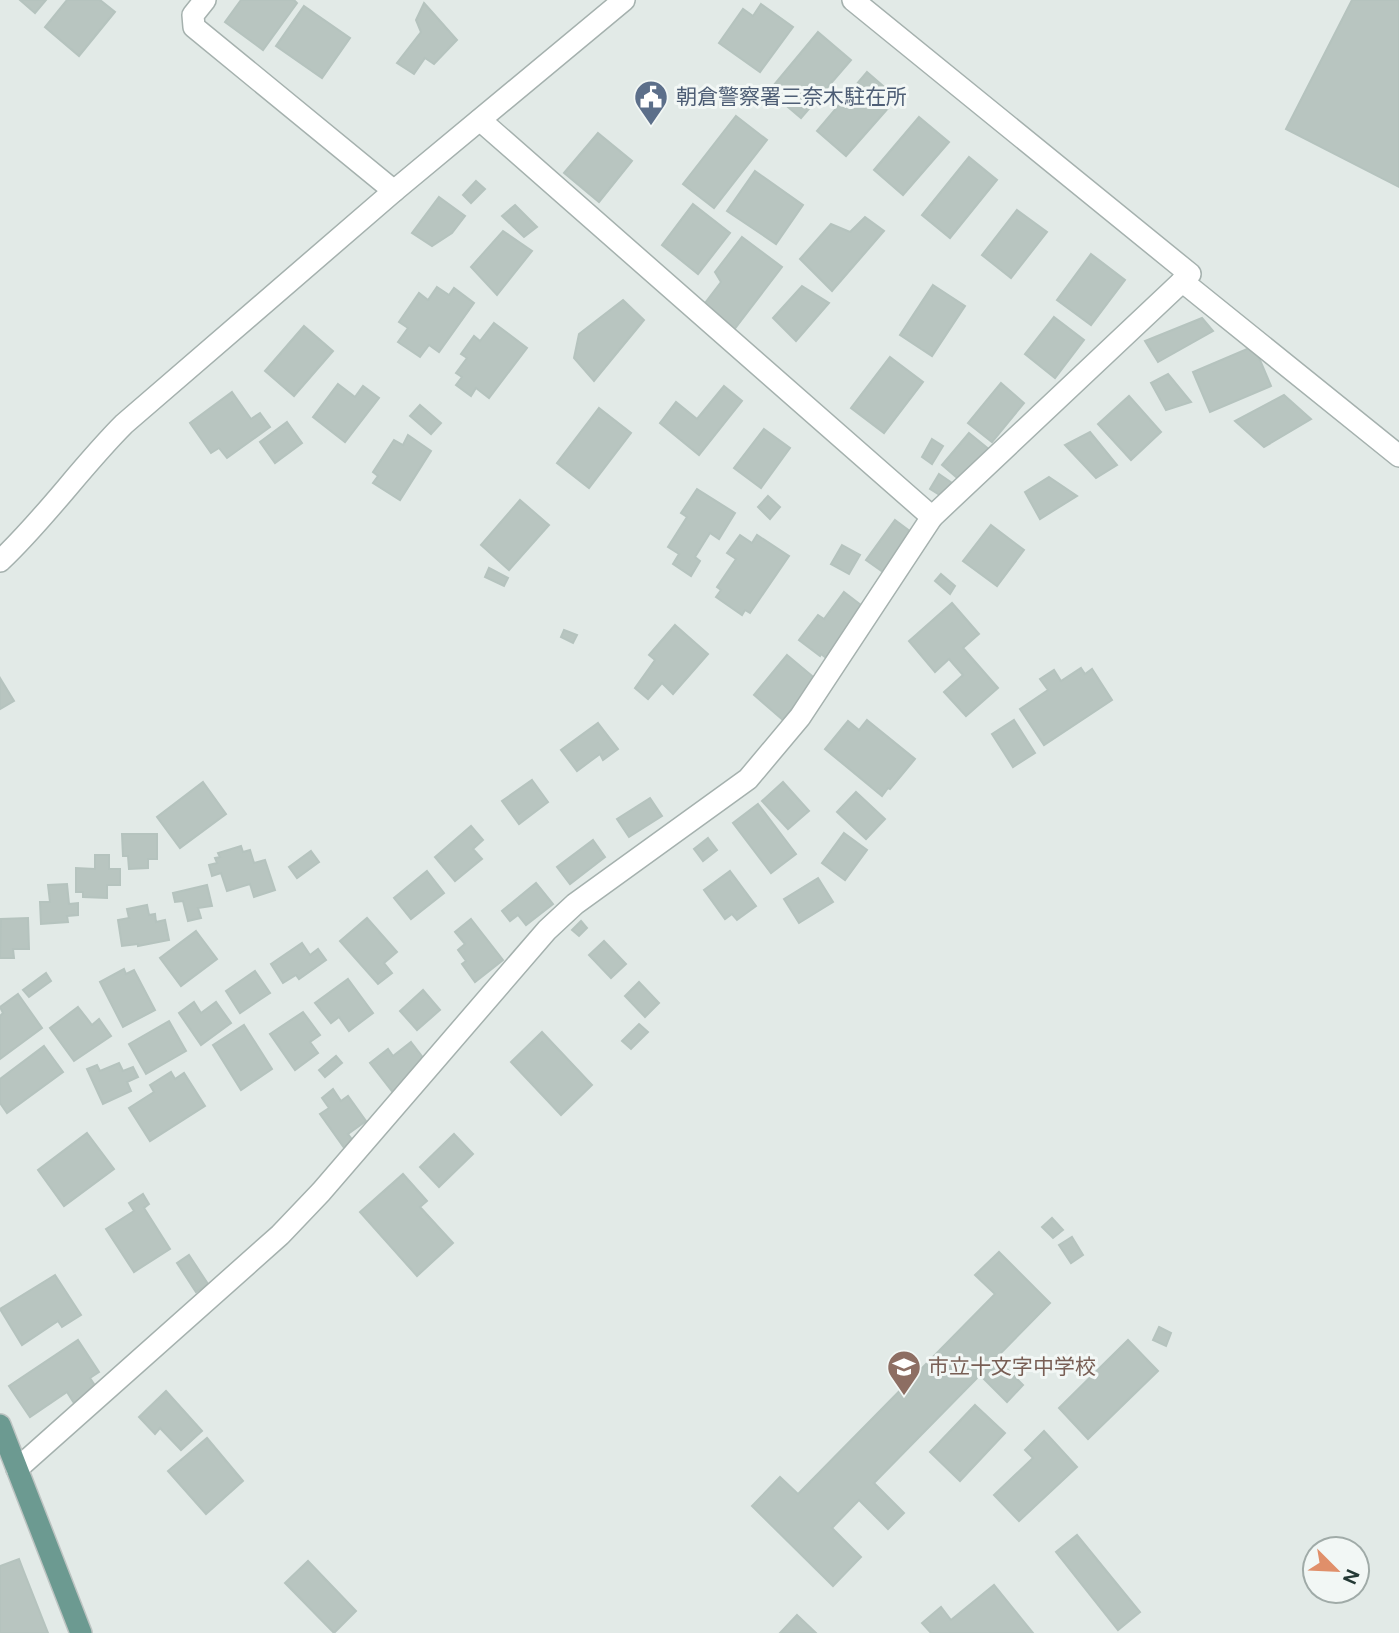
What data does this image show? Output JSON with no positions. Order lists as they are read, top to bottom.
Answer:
{
  "places": {
    "public building": ["朝倉警察署三奈木駐在所"],
    "school or university": ["市立十文字中学校"]
  },
  "north": "bottom right"
}
